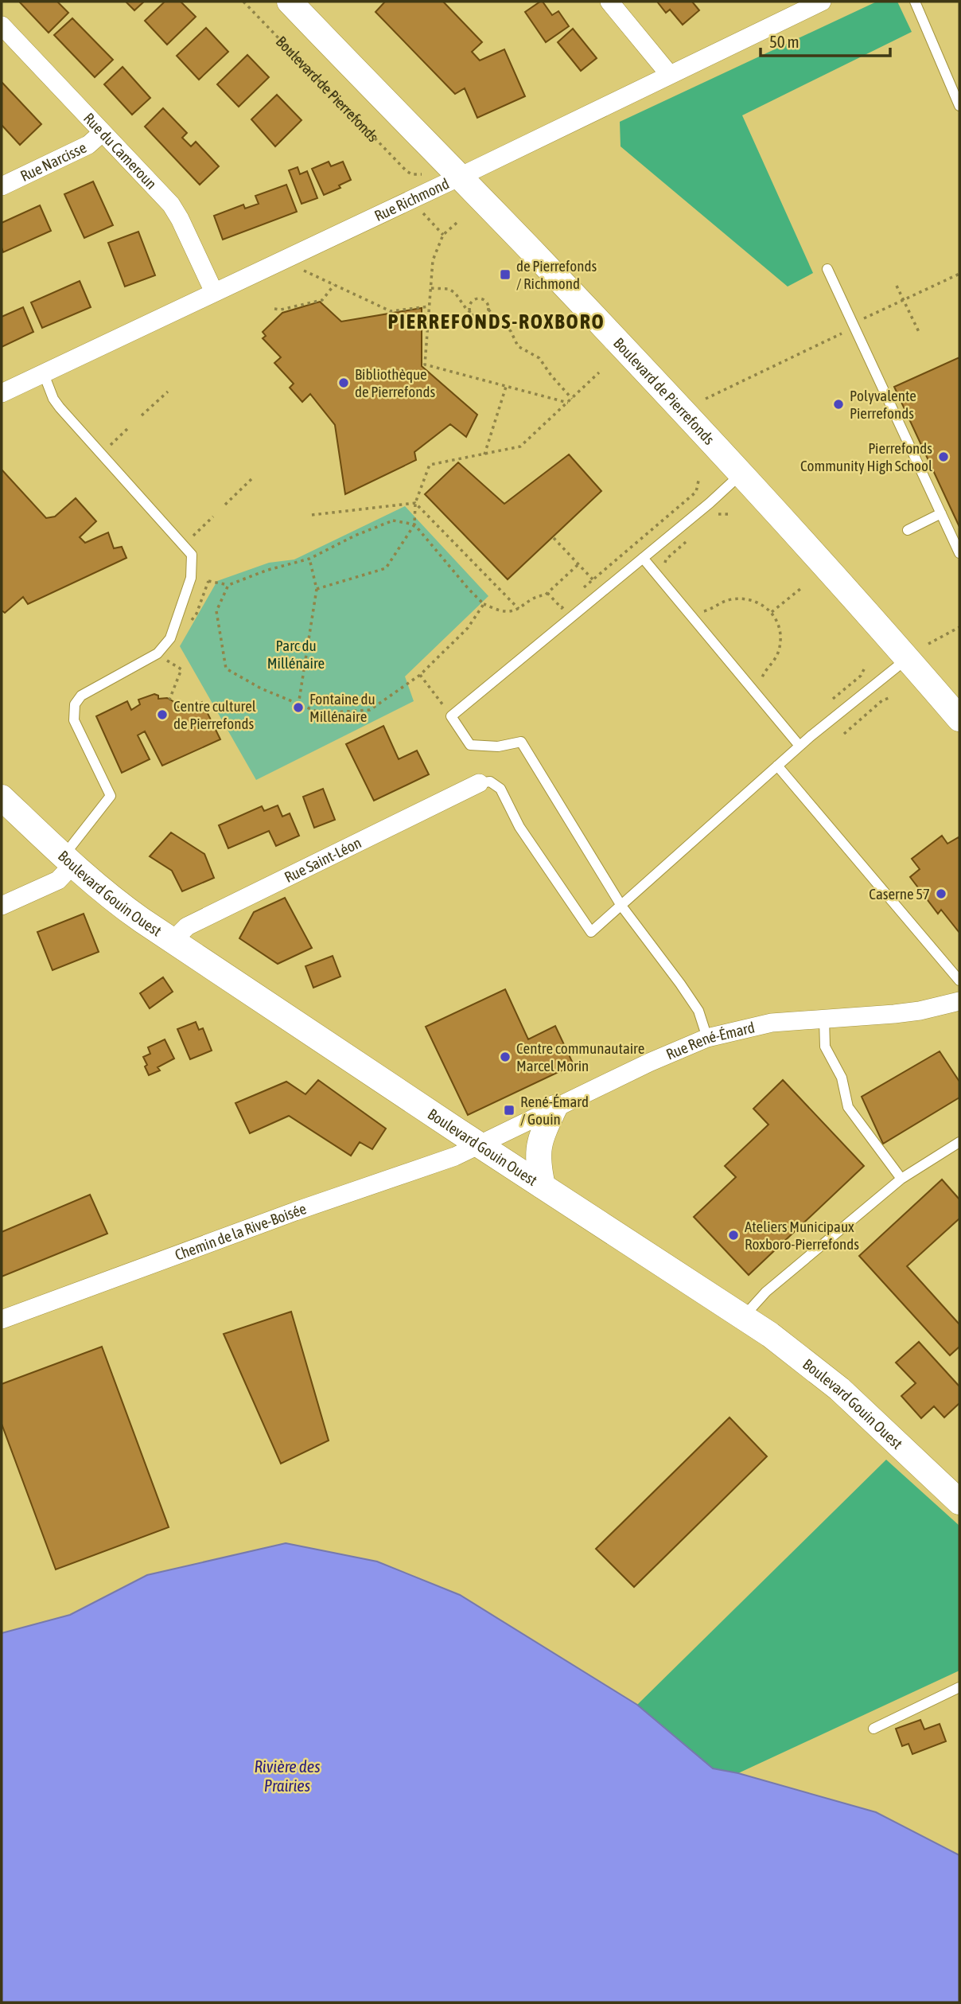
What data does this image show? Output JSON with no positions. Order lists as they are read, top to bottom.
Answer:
{
  "streets": {
    "street": [
      "Boulevard de Pierrefonds",
      "Rue du Cameroun",
      "Rue Narcisse",
      "Rue Richmond",
      "Rue Saint-Léon",
      "Boulevard Gouin Ouest",
      "Rue René-Émard",
      "Chemin de la Rive-Boisée"
    ]
  },
  "crossings": [
    ["Boulevard de Pierrefonds", "Rue Richmond"],
    ["Rue du Cameroun", "Rue Narcisse"],
    ["Rue du Cameroun", "Rue Richmond"],
    ["Rue Saint-Léon", "Boulevard Gouin Ouest"],
    ["Boulevard Gouin Ouest", "Rue René-Émard"],
    ["Boulevard Gouin Ouest", "Chemin de la Rive-Boisée"],
    ["Rue René-Émard", "Chemin de la Rive-Boisée"]
  ],
  "districts": ["PIERREFONDS-ROXBORO"],
  "water": ["Rivière des Prairies"],
  "parks": ["Parc du Millénaire"],
  "places": {
    "transit": ["de Pierrefonds / Richmond", "René-Émard / Gouin"],
    "other": [
      "Bibliothèque de Pierrefonds",
      "Polyvalente Pierrefonds",
      "Pierrefonds Community High School",
      "Fontaine du Millénaire",
      "Centre culturel de Pierrefonds",
      "Caserne 57",
      "Centre communautaire Marcel Morin",
      "Ateliers Municipaux Roxboro-Pierrefonds"
    ]
  },
  "scale_bar": "50 m"
}
